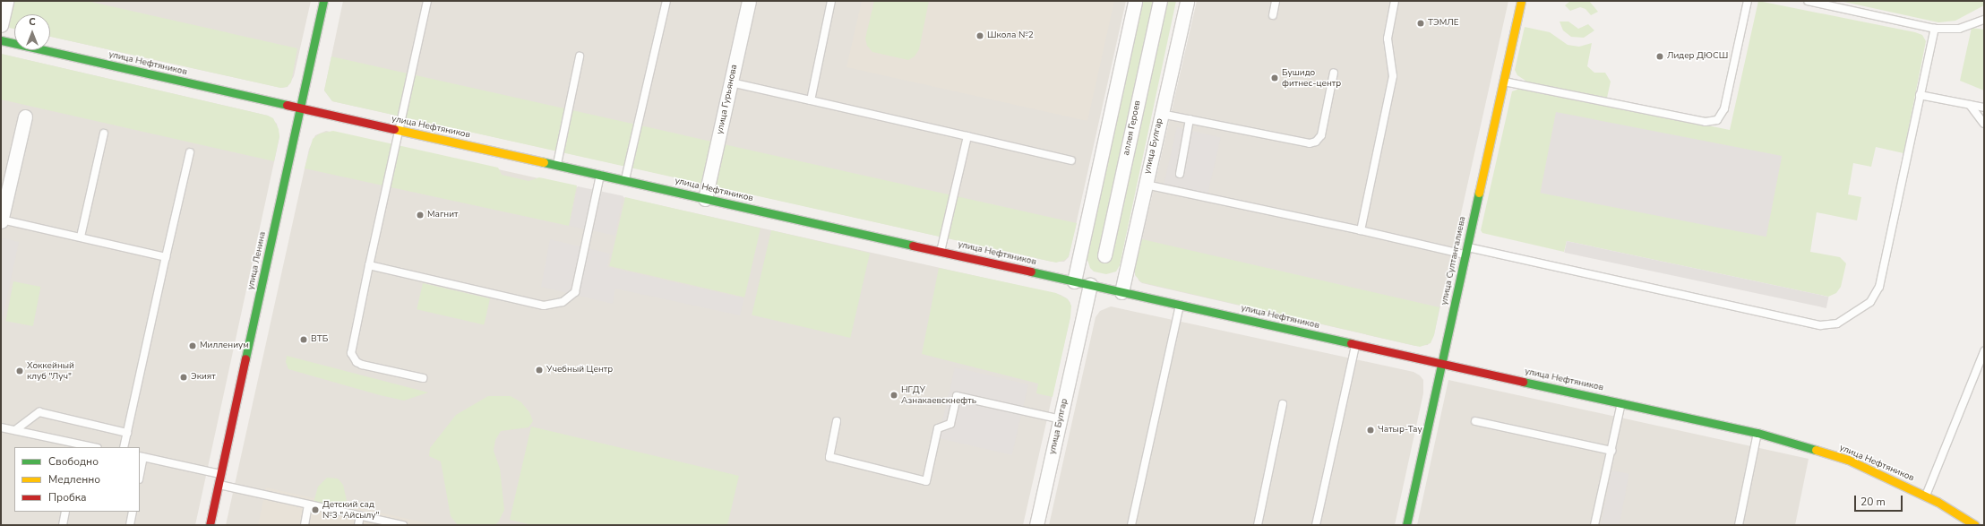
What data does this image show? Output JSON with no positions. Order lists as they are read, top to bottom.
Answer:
{
  "streets": {
    "street": [
      "улица Нефтяников",
      "улица Гурьянова",
      "аллея Героев",
      "улица Булгар",
      "улица Ленина",
      "улица Султангалиева"
    ]
  },
  "crossings": [
    ["улица Нефтяников", "улица Гурьянова"],
    ["улица Нефтяников", "улица Булгар"],
    ["улица Нефтяников", "улица Ленина"],
    ["улица Нефтяников", "улица Султангалиева"]
  ],
  "places": [
    "ТЭМЛЕ",
    "Школа №2",
    "Лидер ДЮСШ",
    "Бушидо фитнес-центр",
    "Магнит",
    "ВТБ",
    "Миллениум",
    "Учебный Центр",
    "Хоккейный клуб \"Луч\"",
    "Экият",
    "НГДУ Азнакаевскнефть",
    "Чатыр-Тау",
    "Детский сад №3 \"Айсылу\""
  ],
  "legend": ["Свободно", "Медленно", "Пробка"],
  "scale_bar": "20 m",
  "north": "top"
}
